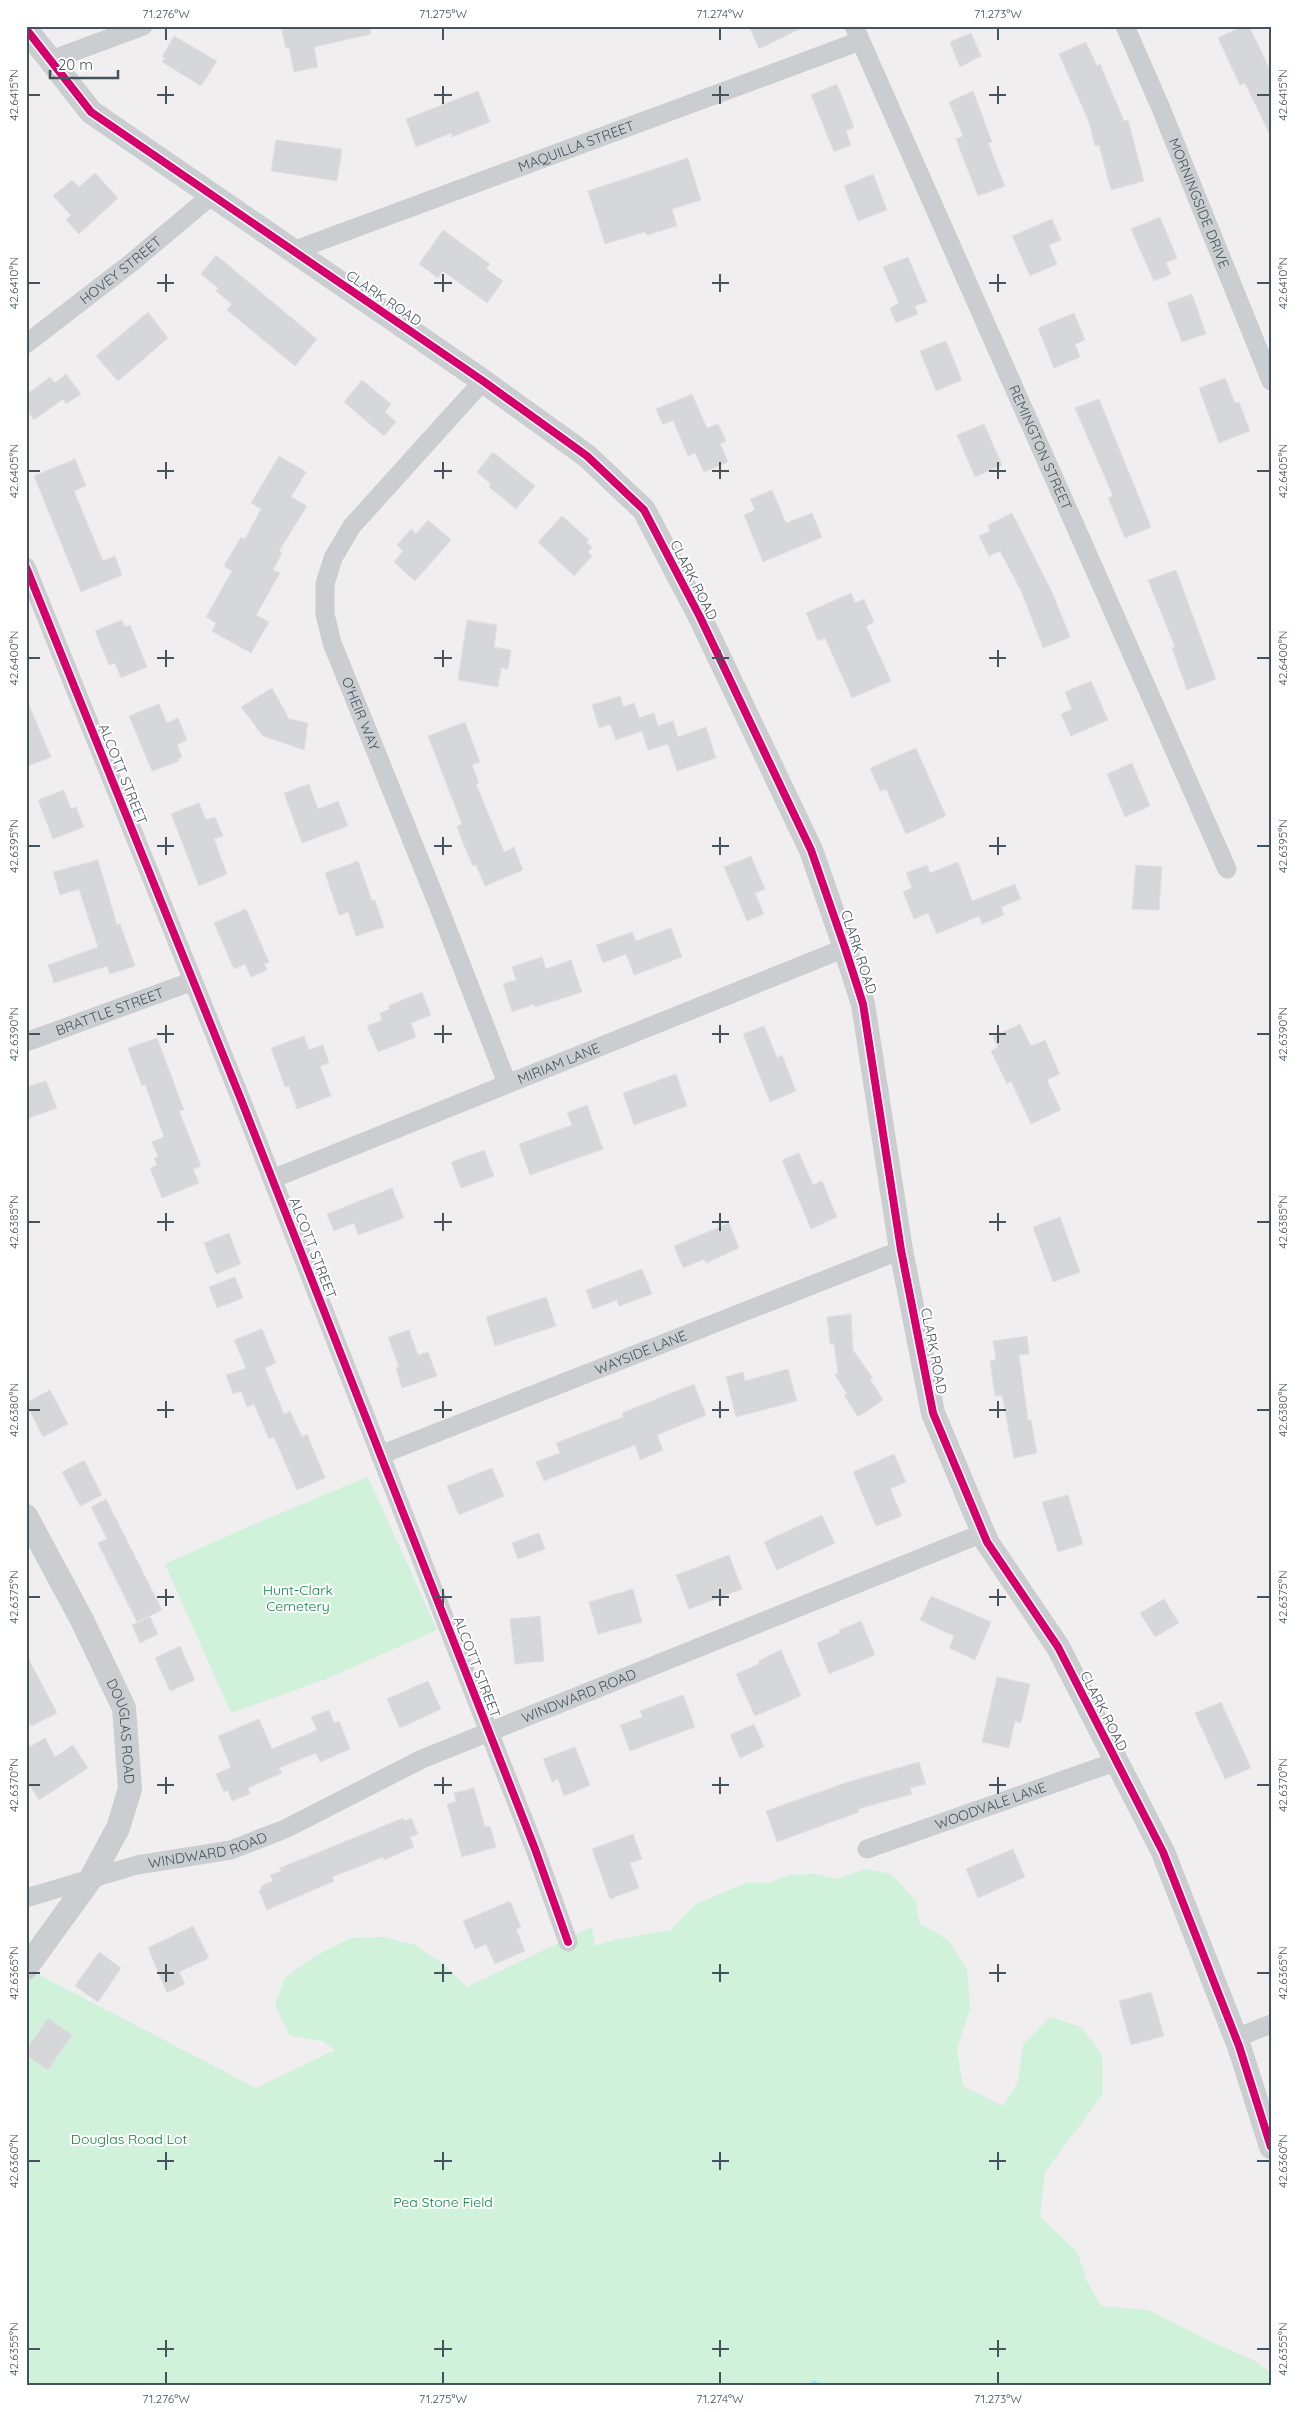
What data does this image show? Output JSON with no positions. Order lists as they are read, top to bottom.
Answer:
{
  "streets": {
    "street": [
      "MAQUILLA STREET",
      "MORNINGSIDE DRIVE",
      "HOVEY STREET",
      "CLARK ROAD",
      "REMINGTON STREET",
      "O'HEIR WAY",
      "ALCOTT STREET",
      "BRATTLE STREET",
      "MIRIAM LANE",
      "WAYSIDE LANE",
      "WINDWARD ROAD",
      "DOUGLAS ROAD",
      "WOODVALE LANE"
    ]
  },
  "crossings": [
    ["MAQUILLA STREET", "CLARK ROAD"],
    ["MAQUILLA STREET", "REMINGTON STREET"],
    ["HOVEY STREET", "CLARK ROAD"],
    ["CLARK ROAD", "O'HEIR WAY"],
    ["CLARK ROAD", "MIRIAM LANE"],
    ["CLARK ROAD", "WAYSIDE LANE"],
    ["CLARK ROAD", "WINDWARD ROAD"],
    ["CLARK ROAD", "WOODVALE LANE"],
    ["O'HEIR WAY", "MIRIAM LANE"],
    ["ALCOTT STREET", "BRATTLE STREET"],
    ["ALCOTT STREET", "MIRIAM LANE"],
    ["ALCOTT STREET", "WAYSIDE LANE"],
    ["ALCOTT STREET", "WINDWARD ROAD"],
    ["WINDWARD ROAD", "DOUGLAS ROAD"]
  ],
  "parks": ["Hunt-Clark Cemetery", "Douglas Road Lot", "Pea Stone Field"],
  "scale_bar": "20 m",
  "coordinates": [
    "71.276°W",
    "71.275°W",
    "71.274°W",
    "71.273°W",
    "42.6415°N",
    "42.6410°N",
    "42.6405°N",
    "42.6400°N",
    "42.6395°N",
    "42.6390°N",
    "42.6385°N",
    "42.6380°N",
    "42.6375°N",
    "42.6370°N",
    "42.6365°N",
    "42.6360°N",
    "42.6355°N"
  ]
}
